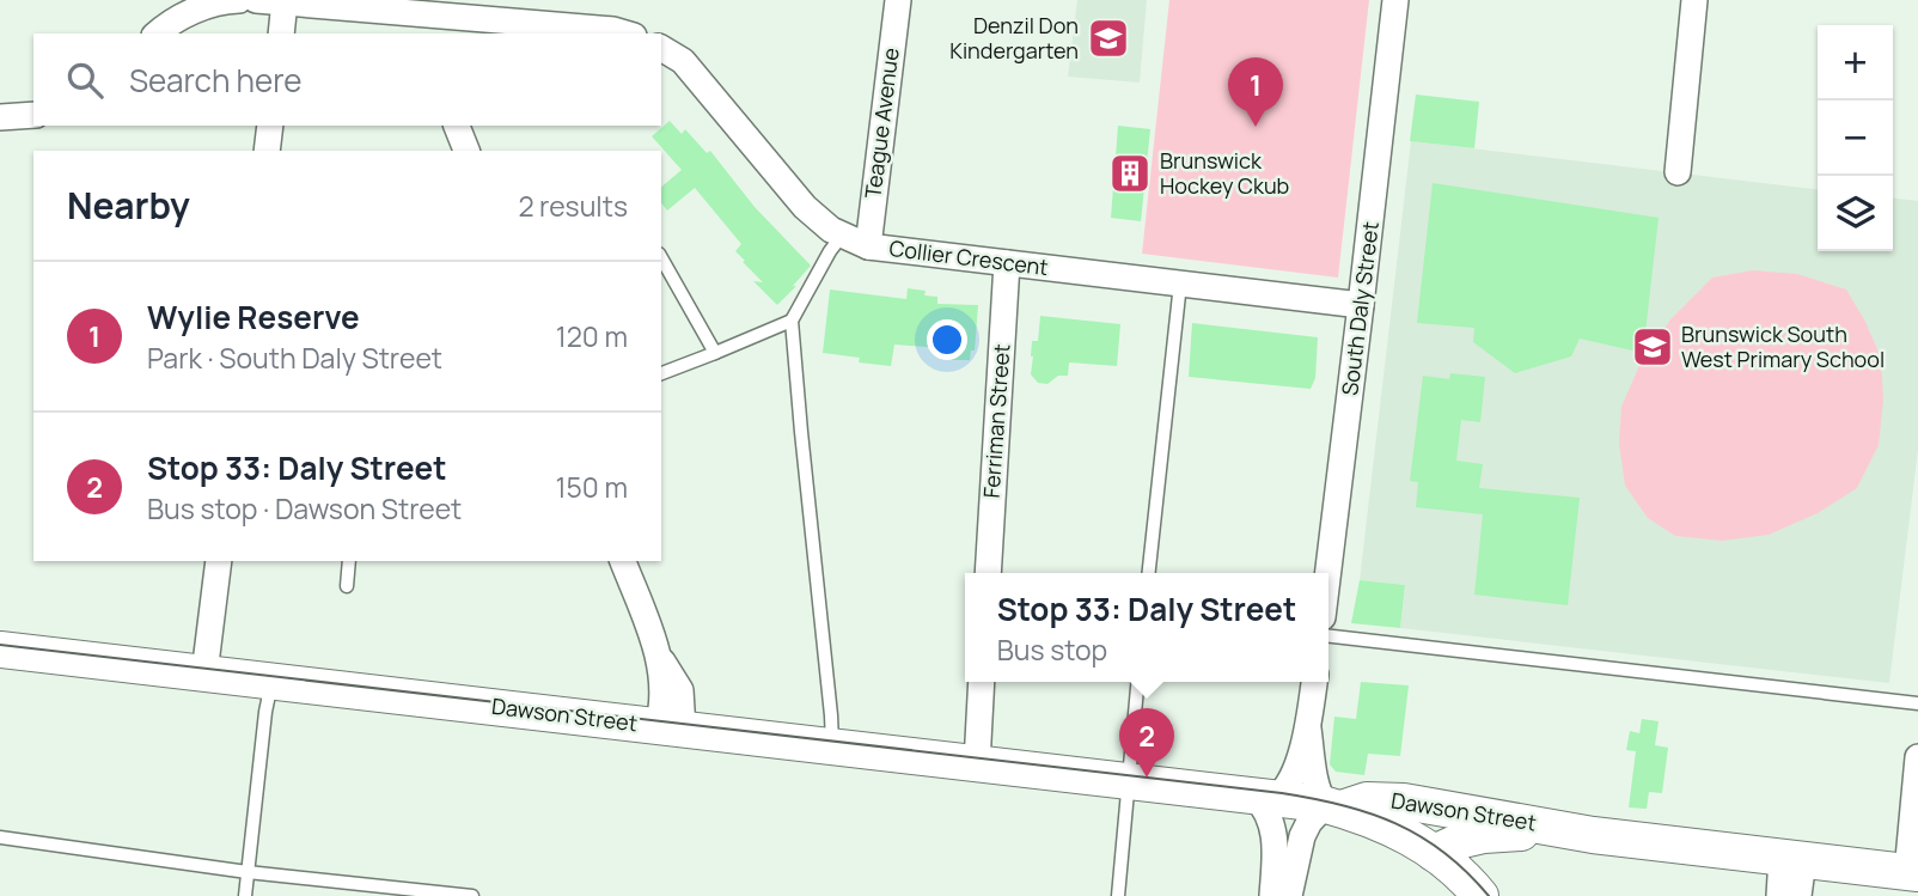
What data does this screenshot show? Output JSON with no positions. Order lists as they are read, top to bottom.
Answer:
{
  "streets": {
    "main road": ["Dawson Street"],
    "street": [
      "Teague Avenue",
      "Collier Crescent",
      "South Daly Street",
      "Ferriman Street"
    ]
  },
  "crossings": [
    ["Teague Avenue", "Collier Crescent"],
    ["Collier Crescent", "South Daly Street"],
    ["Collier Crescent", "Ferriman Street"]
  ],
  "places": {
    "school or university": ["Denzil Don Kindergarten", "Brunswick South West Primary School"],
    "building": ["Brunswick Hockey Ckub"]
  },
  "page": {
    "map_buttons": ["+", "−"],
    "search": "Search here",
    "pins": ["1", "2"],
    "heading": ["Nearby", "2 results"],
    "list": [
      {
        "mark": "1",
        "name": "Wylie Reserve",
        "note": "Park · South Daly Street",
        "value": "120 m"
      },
      {
        "mark": "2",
        "name": "Stop 33: Daly Street",
        "note": "Bus stop · Dawson Street",
        "value": "150 m"
      }
    ],
    "popup": ["Stop 33: Daly Street", "Bus stop"]
  }
}
